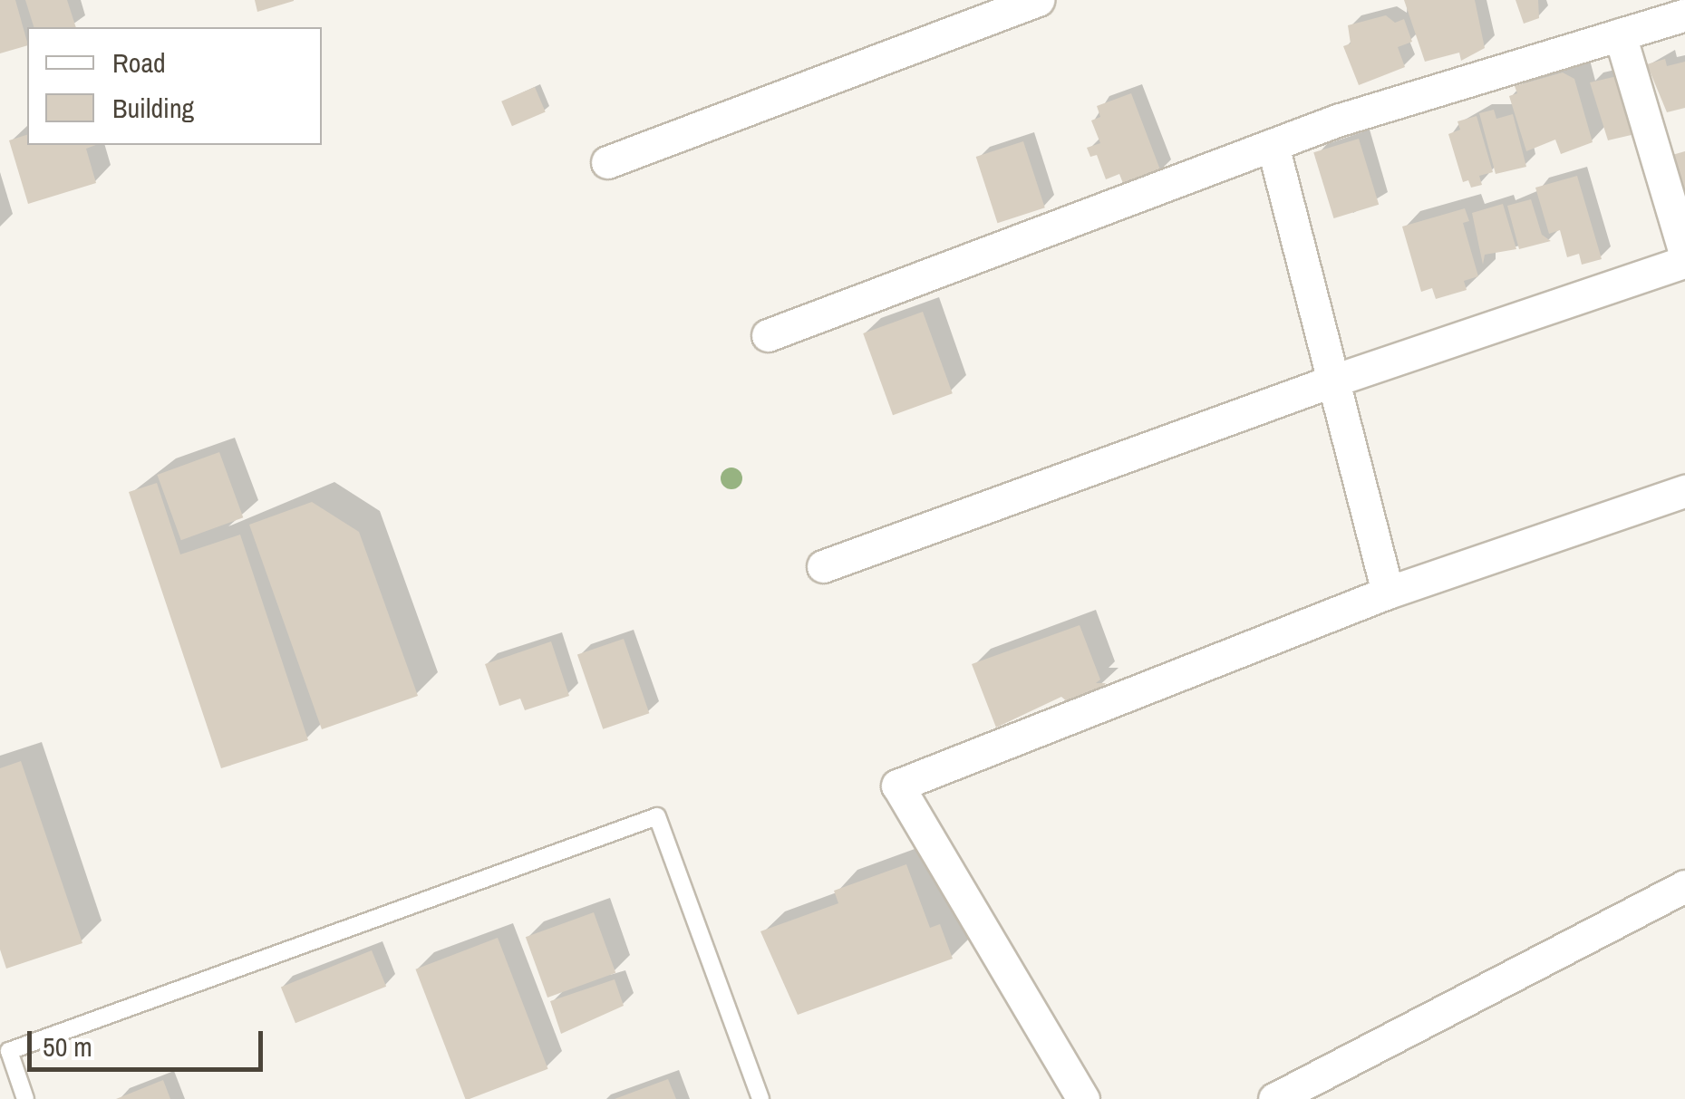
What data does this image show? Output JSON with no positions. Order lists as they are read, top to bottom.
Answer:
{
  "legend": ["Road", "Building"],
  "scale_bar": "50 m"
}
